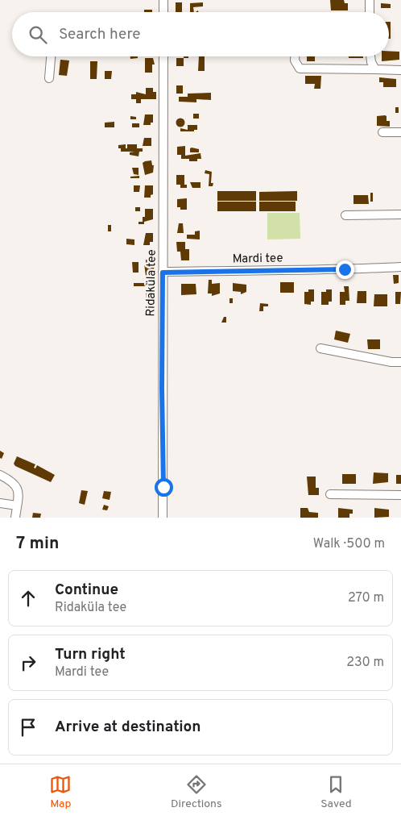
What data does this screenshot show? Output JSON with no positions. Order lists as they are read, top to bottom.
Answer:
{
  "streets": {
    "street": ["Mardi tee", "Ridaküla tee"]
  },
  "crossings": [
    ["Mardi tee", "Ridaküla tee"]
  ],
  "page": {
    "search": "Search here",
    "heading": ["7 min", "Walk · 500 m"],
    "list": [
      ["Continue", "Ridaküla tee", "270 m"],
      ["Turn right", "Mardi tee", "230 m"],
      "Arrive at destination"
    ],
    "nav": ["Map", "Directions", "Saved"]
  }
}
